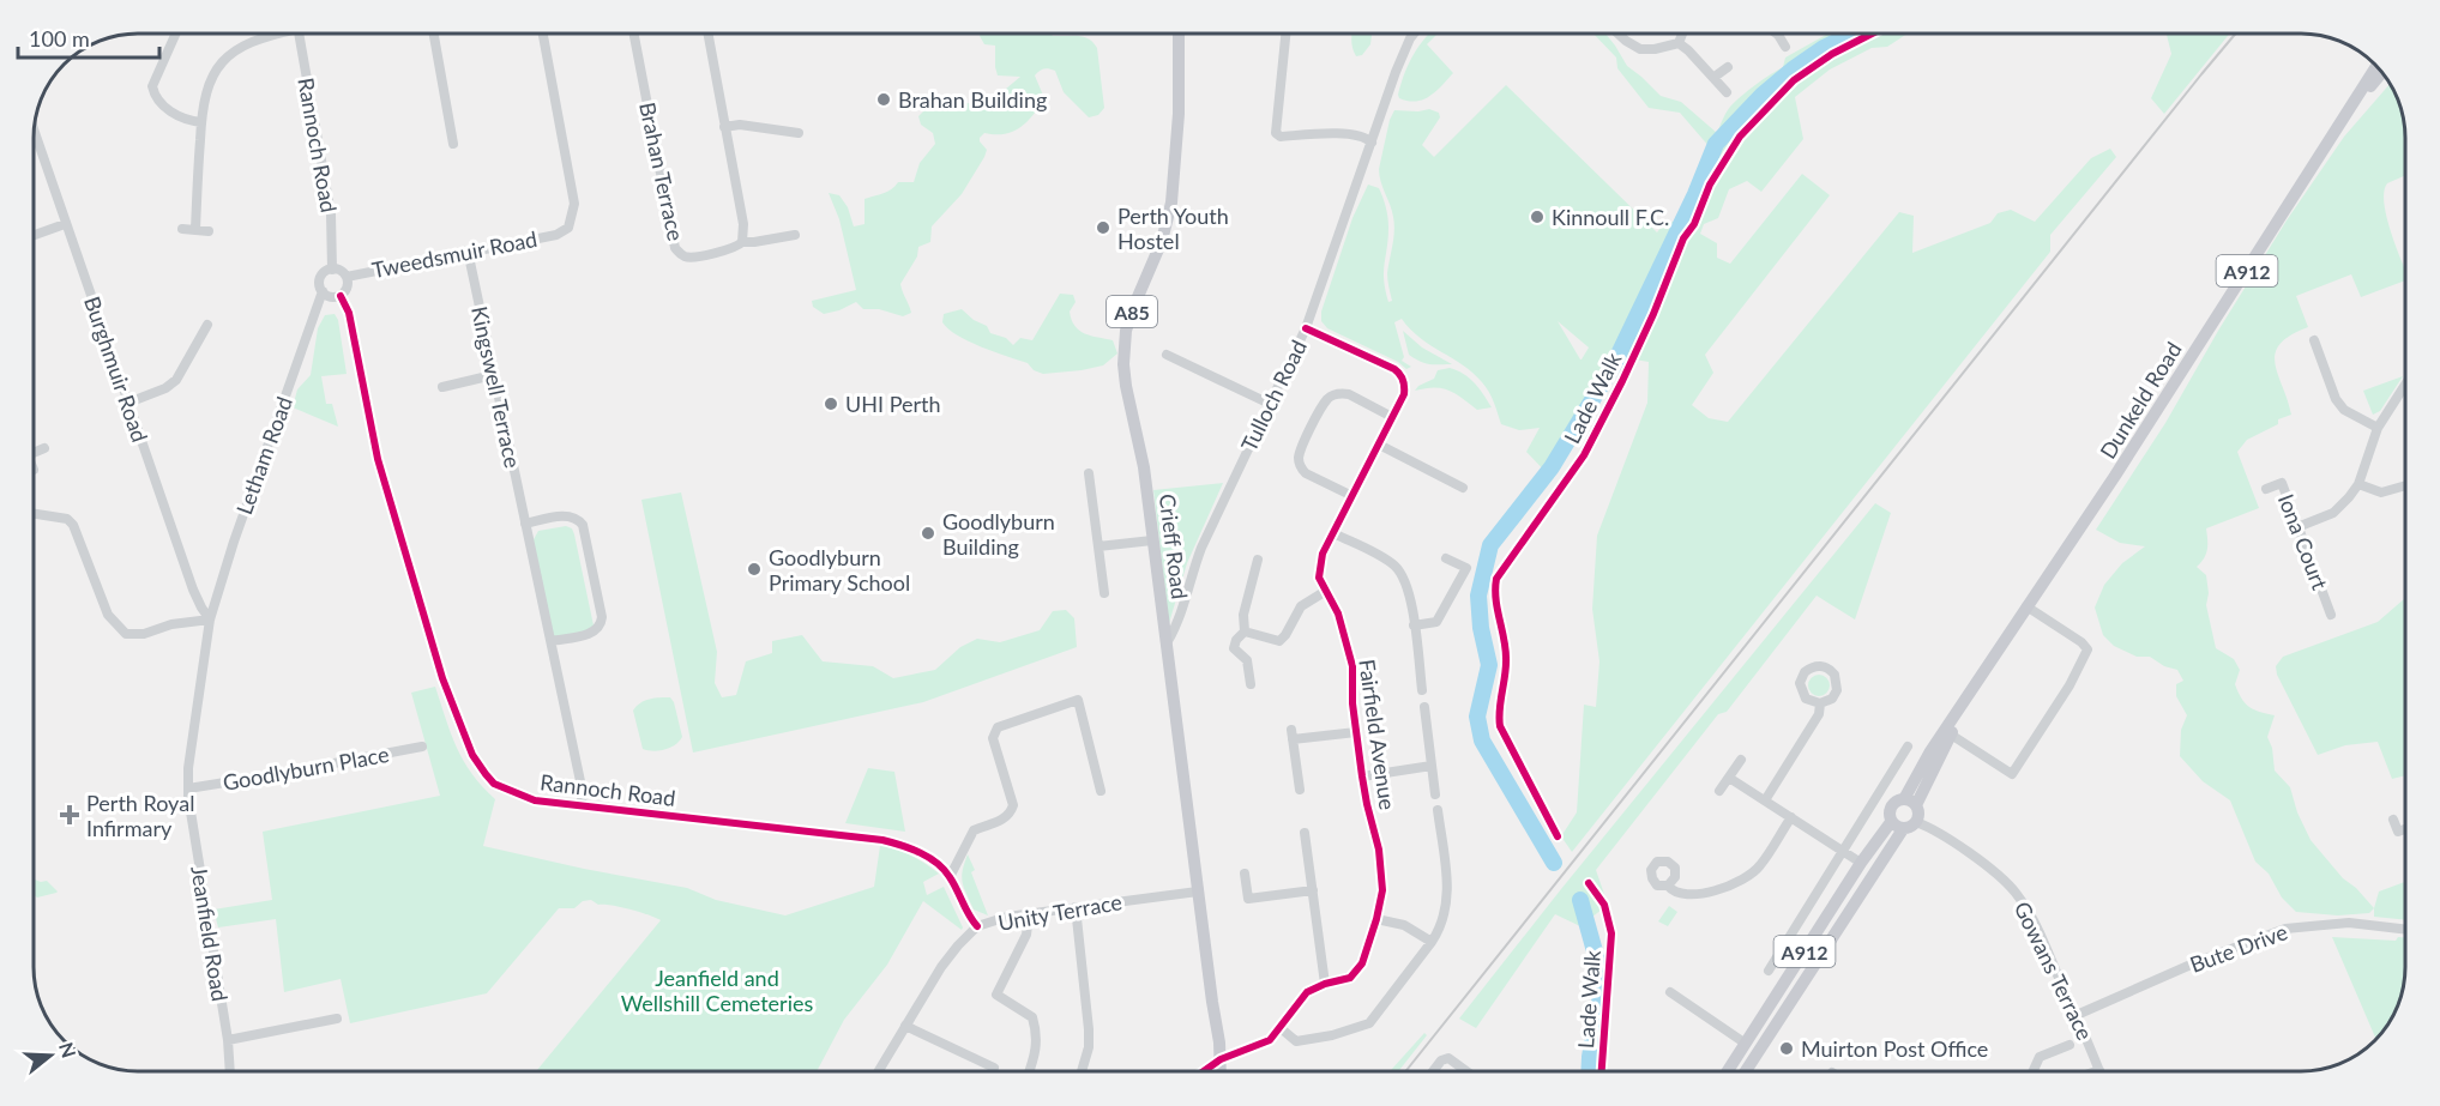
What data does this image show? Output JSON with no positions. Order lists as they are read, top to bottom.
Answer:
{
  "streets": {
    "main road": [
      "A912",
      "A85",
      "Dunkeld Road",
      "Crieff Road"
    ],
    "street": [
      "Rannoch Road",
      "Brahan Terrace",
      "Tweedsmuir Road",
      "Burghmuir Road",
      "Kingswell Terrace",
      "Tulloch Road",
      "Letham Road",
      "Iona Court",
      "Fairfield Avenue",
      "Goodlyburn Place",
      "Unity Terrace",
      "Jeanfield Road",
      "Bute Drive",
      "Gowans Terrace"
    ],
    "cycle path": ["Lade Walk"]
  },
  "crossings": [
    ["Rannoch Road", "Tweedsmuir Road"],
    ["Rannoch Road", "Kingswell Terrace"],
    ["Rannoch Road", "Letham Road"],
    ["Rannoch Road", "Unity Terrace"],
    ["Tweedsmuir Road", "Kingswell Terrace"],
    ["Tweedsmuir Road", "Letham Road"],
    ["A912", "Dunkeld Road"],
    ["A912", "Gowans Terrace"],
    ["Burghmuir Road", "Letham Road"],
    ["Burghmuir Road", "Jeanfield Road"],
    ["Tulloch Road", "Crieff Road"],
    ["Tulloch Road", "Fairfield Avenue"],
    ["Dunkeld Road", "Gowans Terrace"],
    ["Letham Road", "Jeanfield Road"],
    ["Crieff Road", "Fairfield Avenue"],
    ["Crieff Road", "Unity Terrace"],
    ["Goodlyburn Place", "Jeanfield Road"],
    ["Bute Drive", "Gowans Terrace"]
  ],
  "parks": ["Jeanfield and Wellshill Cemeteries"],
  "places": {
    "other": [
      "Brahan Building",
      "Kinnoull F.C.",
      "Perth Youth Hostel",
      "UHI Perth",
      "Goodlyburn Building",
      "Goodlyburn Primary School",
      "Muirton Post Office"
    ],
    "health": ["Perth Royal Infirmary"]
  },
  "scale_bar": "100 m",
  "north": "right"
}
